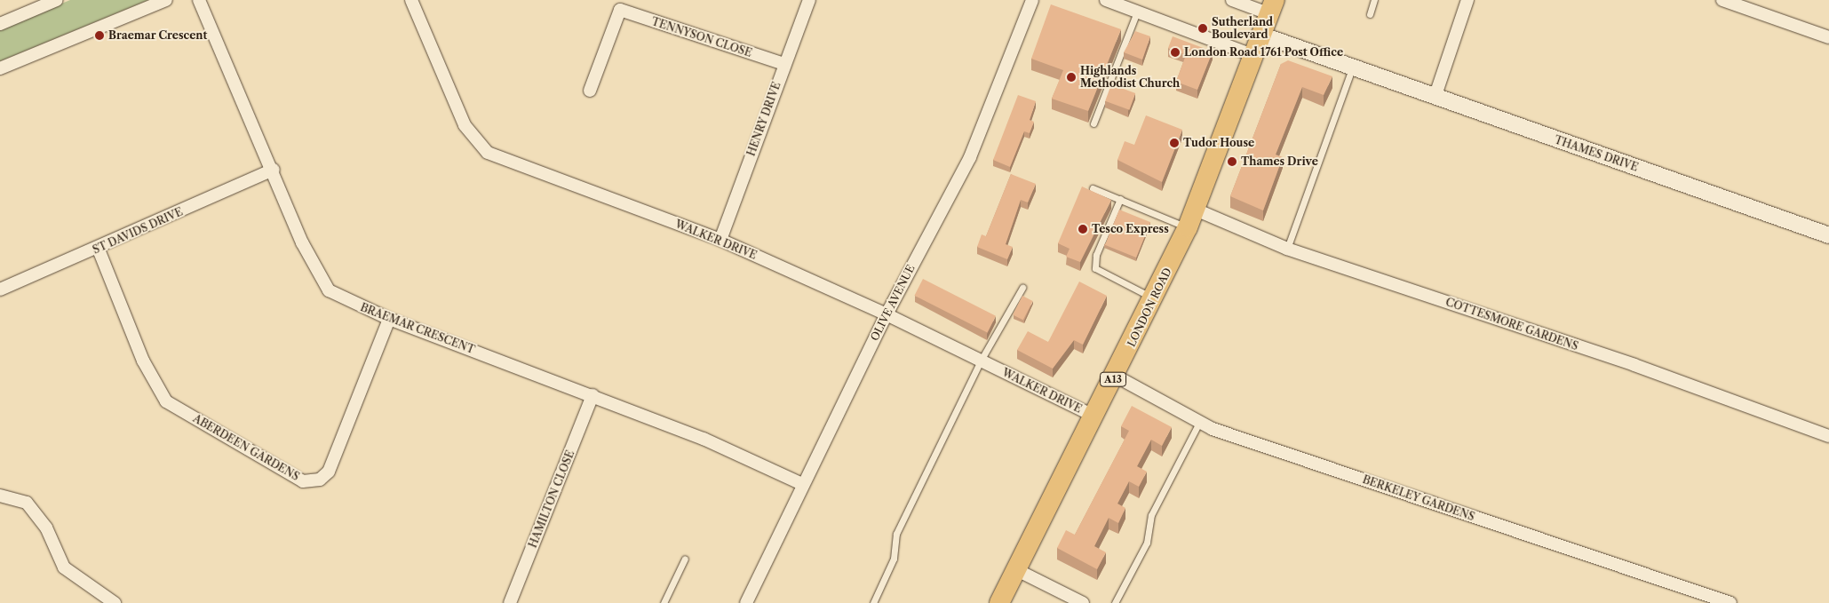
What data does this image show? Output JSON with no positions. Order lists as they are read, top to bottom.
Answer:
{
  "streets": {
    "main road": ["LONDON ROAD", "A13"],
    "street": [
      "TENNYSON CLOSE",
      "HENRY DRIVE",
      "THAMES DRIVE",
      "ST DAVIDS DRIVE",
      "WALKER DRIVE",
      "OLIVE AVENUE",
      "COTTESMORE GARDENS",
      "BRAEMAR CRESCENT",
      "ABERDEEN GARDENS",
      "BERKELEY GARDENS",
      "HAMILTON CLOSE"
    ]
  },
  "crossings": [
    ["TENNYSON CLOSE", "HENRY DRIVE"],
    ["HENRY DRIVE", "WALKER DRIVE"],
    ["THAMES DRIVE", "LONDON ROAD"],
    ["ST DAVIDS DRIVE", "BRAEMAR CRESCENT"],
    ["ST DAVIDS DRIVE", "ABERDEEN GARDENS"],
    ["WALKER DRIVE", "OLIVE AVENUE"],
    ["WALKER DRIVE", "LONDON ROAD"],
    ["OLIVE AVENUE", "BRAEMAR CRESCENT"],
    ["LONDON ROAD", "COTTESMORE GARDENS"],
    ["LONDON ROAD", "BERKELEY GARDENS"],
    ["BRAEMAR CRESCENT", "ABERDEEN GARDENS"],
    ["BRAEMAR CRESCENT", "HAMILTON CLOSE"]
  ],
  "places": [
    "Sutherland Boulevard",
    "Braemar Crescent",
    "London Road 1761 Post Office",
    "Highlands Methodist Church",
    "Tudor House",
    "Thames Drive",
    "Tesco Express"
  ]
}
